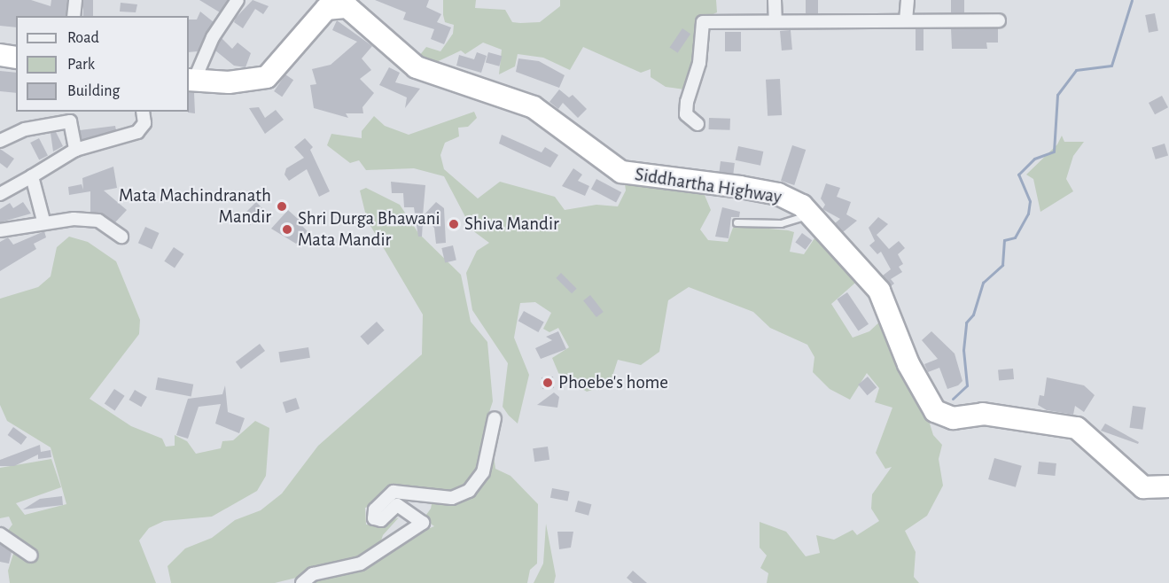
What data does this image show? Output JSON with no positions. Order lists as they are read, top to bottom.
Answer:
{
  "streets": {
    "highway": ["Siddhartha Highway"]
  },
  "places": [
    "Mata Machindranath Mandir",
    "Shiva Mandir",
    "Shri Durga Bhawani Mata Mandir",
    "Phoebe's home"
  ],
  "legend": ["Road", "Park", "Building"]
}
